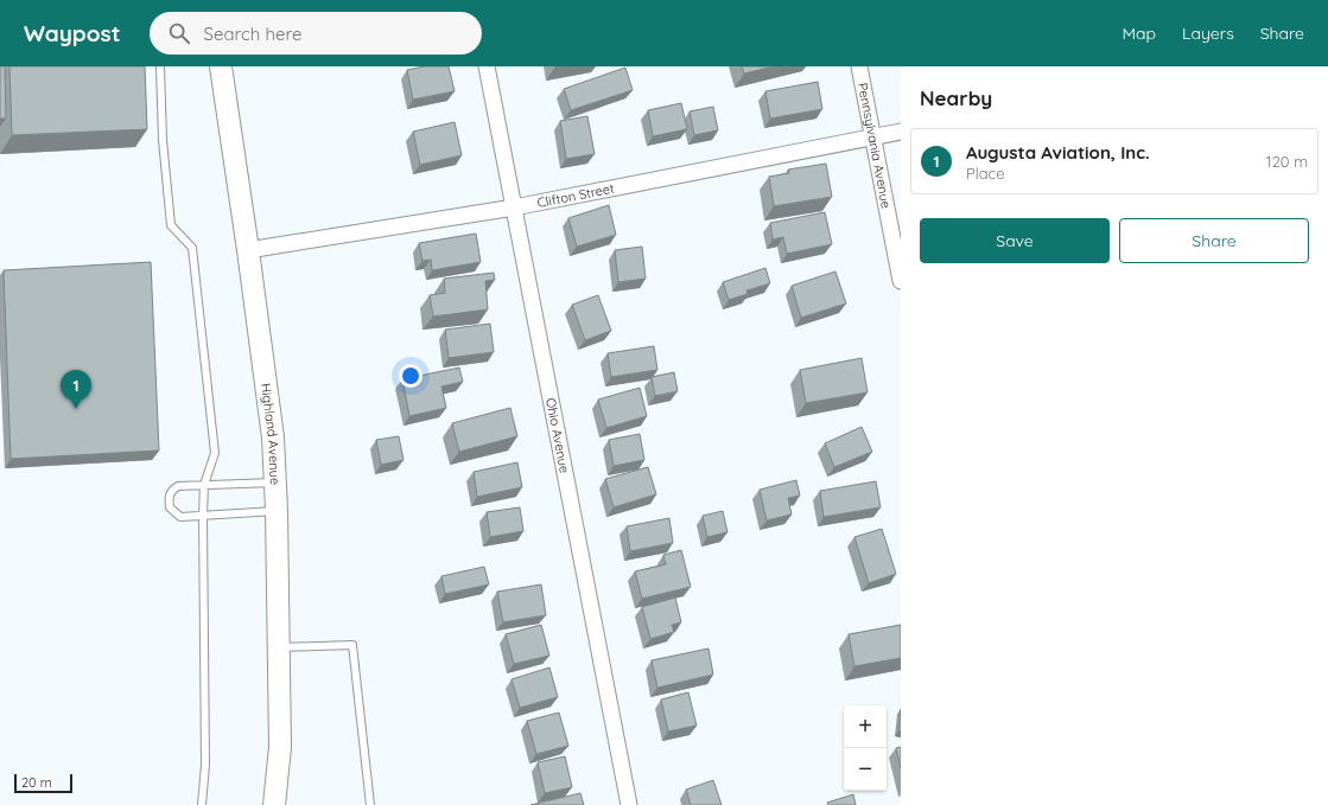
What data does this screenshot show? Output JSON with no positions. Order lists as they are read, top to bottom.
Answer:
{
  "streets": {
    "main road": ["Highland Avenue"],
    "street": ["Pennsylvania Avenue", "Clifton Street", "Ohio Avenue"]
  },
  "crossings": [
    ["Pennsylvania Avenue", "Clifton Street"],
    ["Clifton Street", "Highland Avenue"],
    ["Clifton Street", "Ohio Avenue"]
  ],
  "scale_bar": "20 m",
  "page": {
    "header": "Waypost",
    "search": "Search here",
    "nav": ["Map", "Layers", "Share"],
    "heading": "Nearby",
    "list": [
      {
        "mark": "1",
        "name": "Augusta Aviation, Inc.",
        "note": "Place",
        "value": "120 m"
      }
    ],
    "buttons": ["Save", "Share"],
    "pins": "1",
    "map_buttons": ["+", "−"],
    "scale": "20 m"
  }
}
